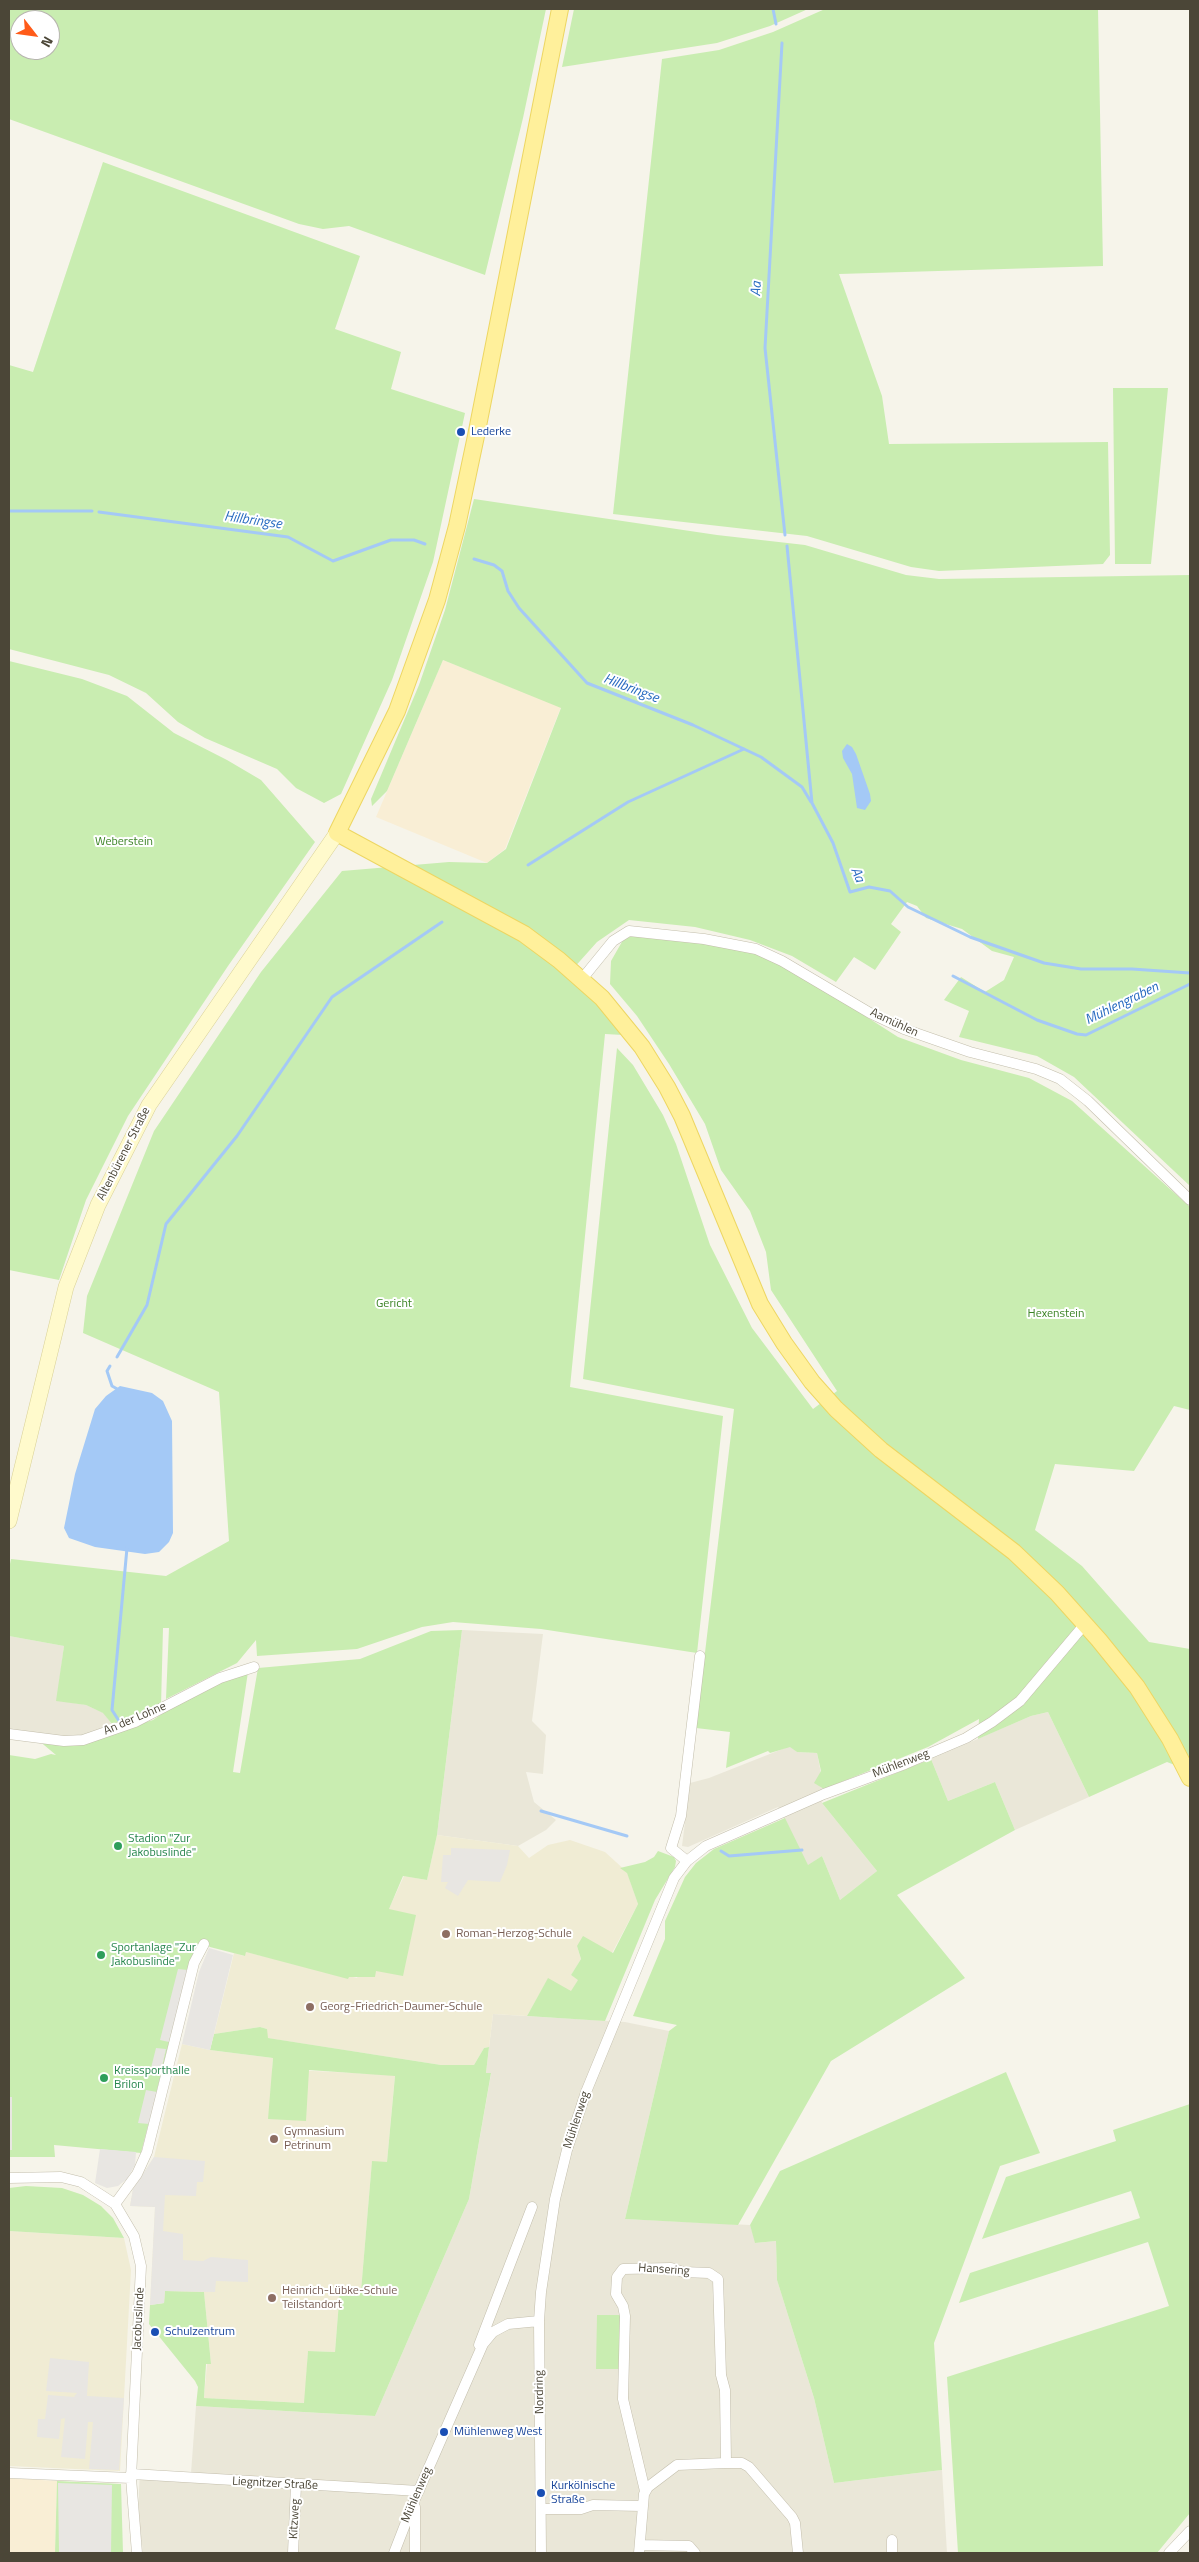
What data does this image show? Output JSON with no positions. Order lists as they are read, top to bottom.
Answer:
{
  "streets": {
    "street": [
      "Aamühlen",
      "Altenbürener Straße",
      "An der Lohne",
      "Mühlenweg",
      "Hansering",
      "Jacobuslinde",
      "Nordring",
      "Liegnitzer Straße",
      "Kitzweg"
    ]
  },
  "crossings": [
    ["Mühlenweg", "Nordring"],
    ["Mühlenweg", "Liegnitzer Straße"],
    ["Jacobuslinde", "Liegnitzer Straße"],
    ["Liegnitzer Straße", "Kitzweg"]
  ],
  "water": ["Aa", "Hillbringse", "Mühlengraben"],
  "parks": ["Weberstein", "Gericht", "Hexenstein"],
  "places": [
    "Lederke",
    "Stadion \"Zur Jakobuslinde\"",
    "Roman-Herzog-Schule",
    "Sportanlage \"Zur Jakobuslinde\"",
    "Georg-Friedrich-Daumer-Schule",
    "Kreissporthalle Brilon",
    "Gymnasium Petrinum",
    "Heinrich-Lübke-Schule Teilstandort",
    "Schulzentrum",
    "Mühlenweg West",
    "Kurkölnische Straße"
  ],
  "north": "bottom right"
}
